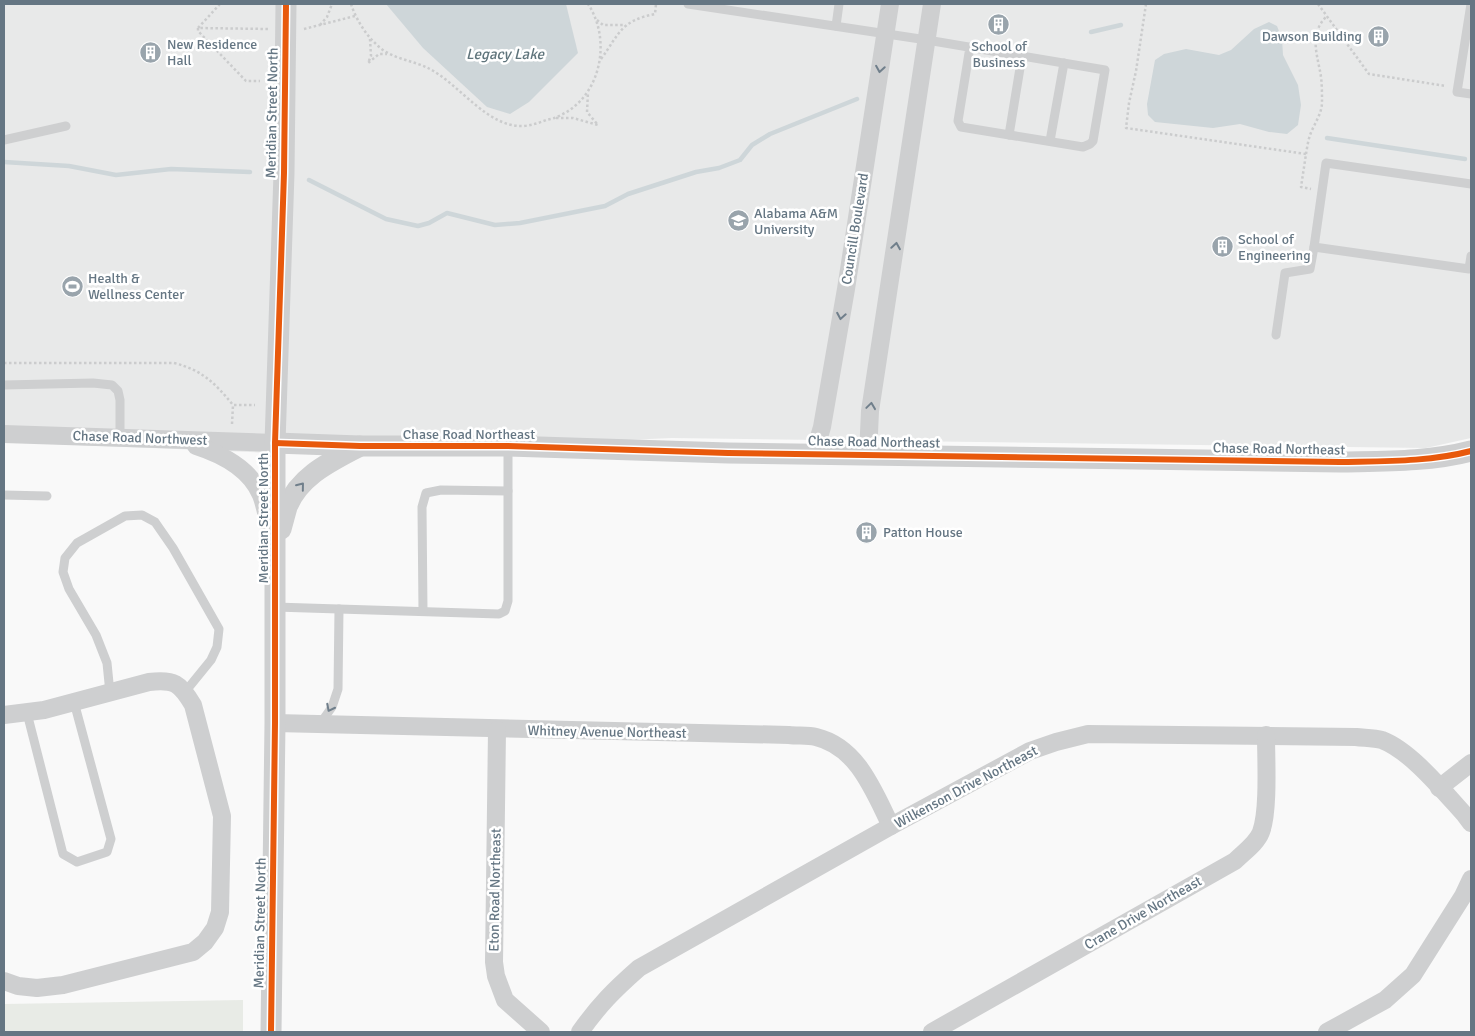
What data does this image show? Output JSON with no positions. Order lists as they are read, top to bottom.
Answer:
{
  "streets": {
    "street": [
      "Meridian Street North",
      "Councill Boulevard",
      "Chase Road Northeast",
      "Chase Road Northwest",
      "Whitney Avenue Northeast",
      "Wilkenson Drive Northeast",
      "Eton Road Northeast",
      "Crane Drive Northeast"
    ]
  },
  "crossings": [
    ["Meridian Street North", "Chase Road Northeast"],
    ["Meridian Street North", "Chase Road Northwest"],
    ["Meridian Street North", "Whitney Avenue Northeast"],
    ["Councill Boulevard", "Chase Road Northeast"],
    ["Chase Road Northeast", "Chase Road Northwest"],
    ["Whitney Avenue Northeast", "Wilkenson Drive Northeast"],
    ["Whitney Avenue Northeast", "Eton Road Northeast"],
    ["Wilkenson Drive Northeast", "Crane Drive Northeast"]
  ],
  "water": ["Legacy Lake"],
  "places": {
    "building": [
      "School of Business",
      "Dawson Building",
      "New Residence Hall",
      "School of Engineering",
      "Patton House"
    ],
    "school or university": ["Alabama A&M University"],
    "sports": ["Health & Wellness Center"]
  }
}
